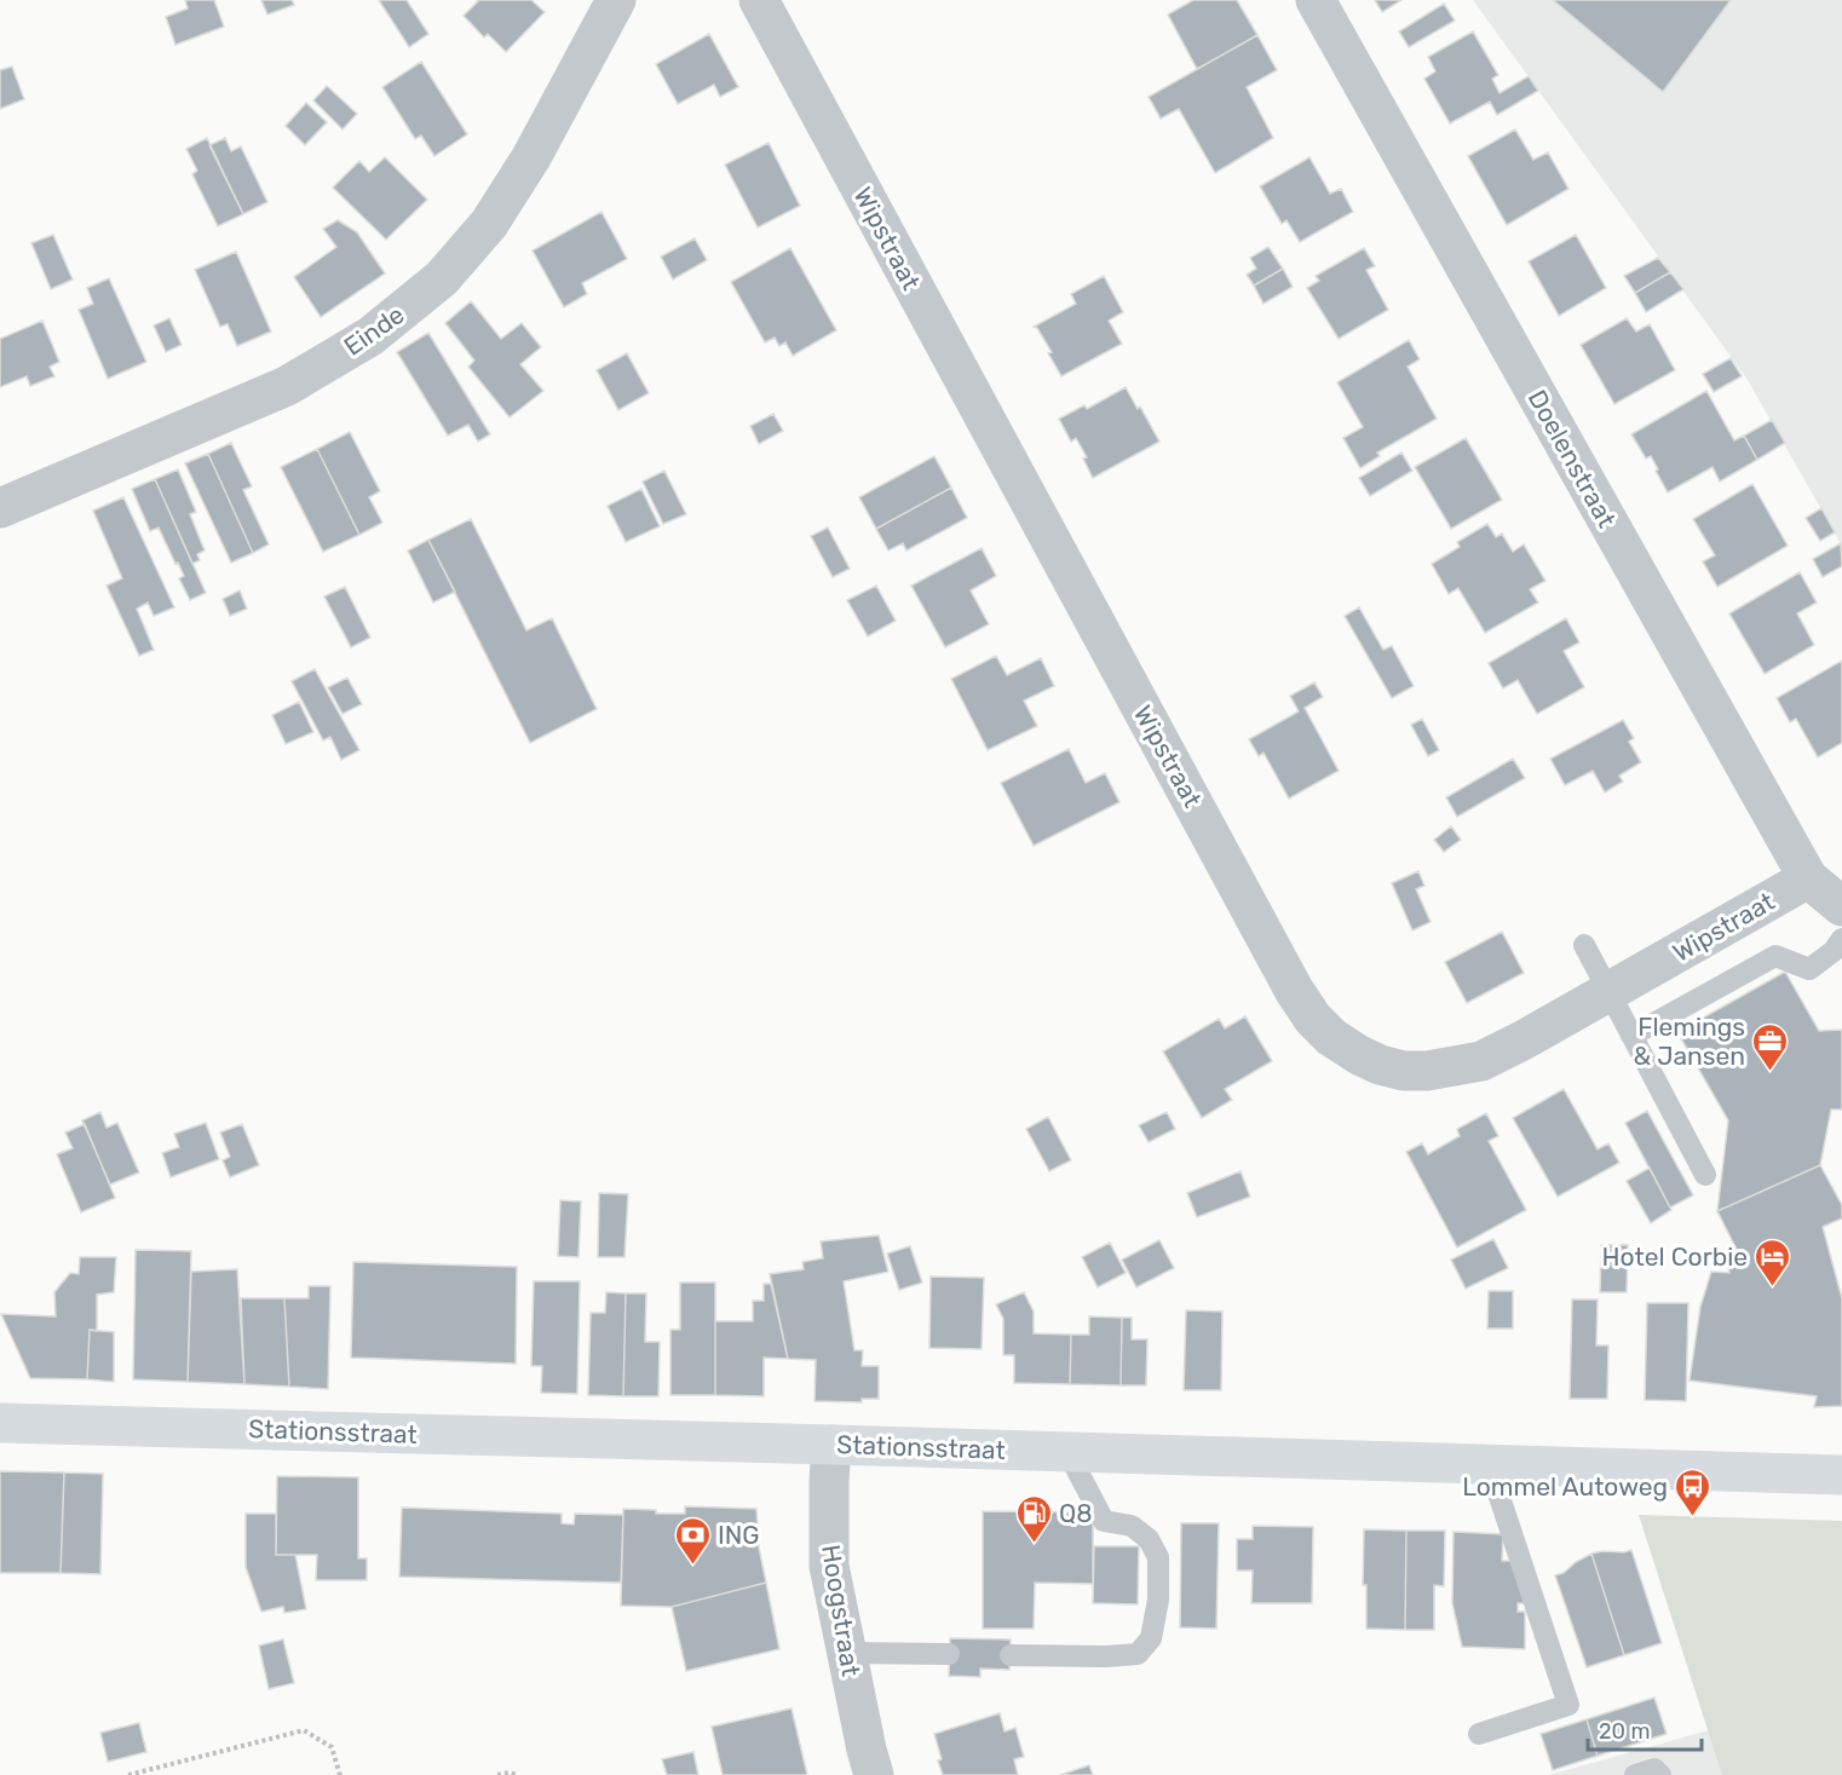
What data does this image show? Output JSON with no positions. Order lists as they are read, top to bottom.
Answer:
{
  "streets": {
    "main road": ["Stationsstraat"],
    "street": [
      "Wipstraat",
      "Einde",
      "Doelenstraat",
      "Hoogstraat"
    ]
  },
  "crossings": [
    ["Wipstraat", "Doelenstraat"],
    ["Stationsstraat", "Hoogstraat"]
  ],
  "places": {
    "office": ["Flemings & Jansen"],
    "hotel": ["Hotel Corbie"],
    "bus stop": ["Lommel Autoweg"],
    "fuel station": ["Q8"],
    "bank": ["ING"]
  },
  "scale_bar": "20 m"
}
